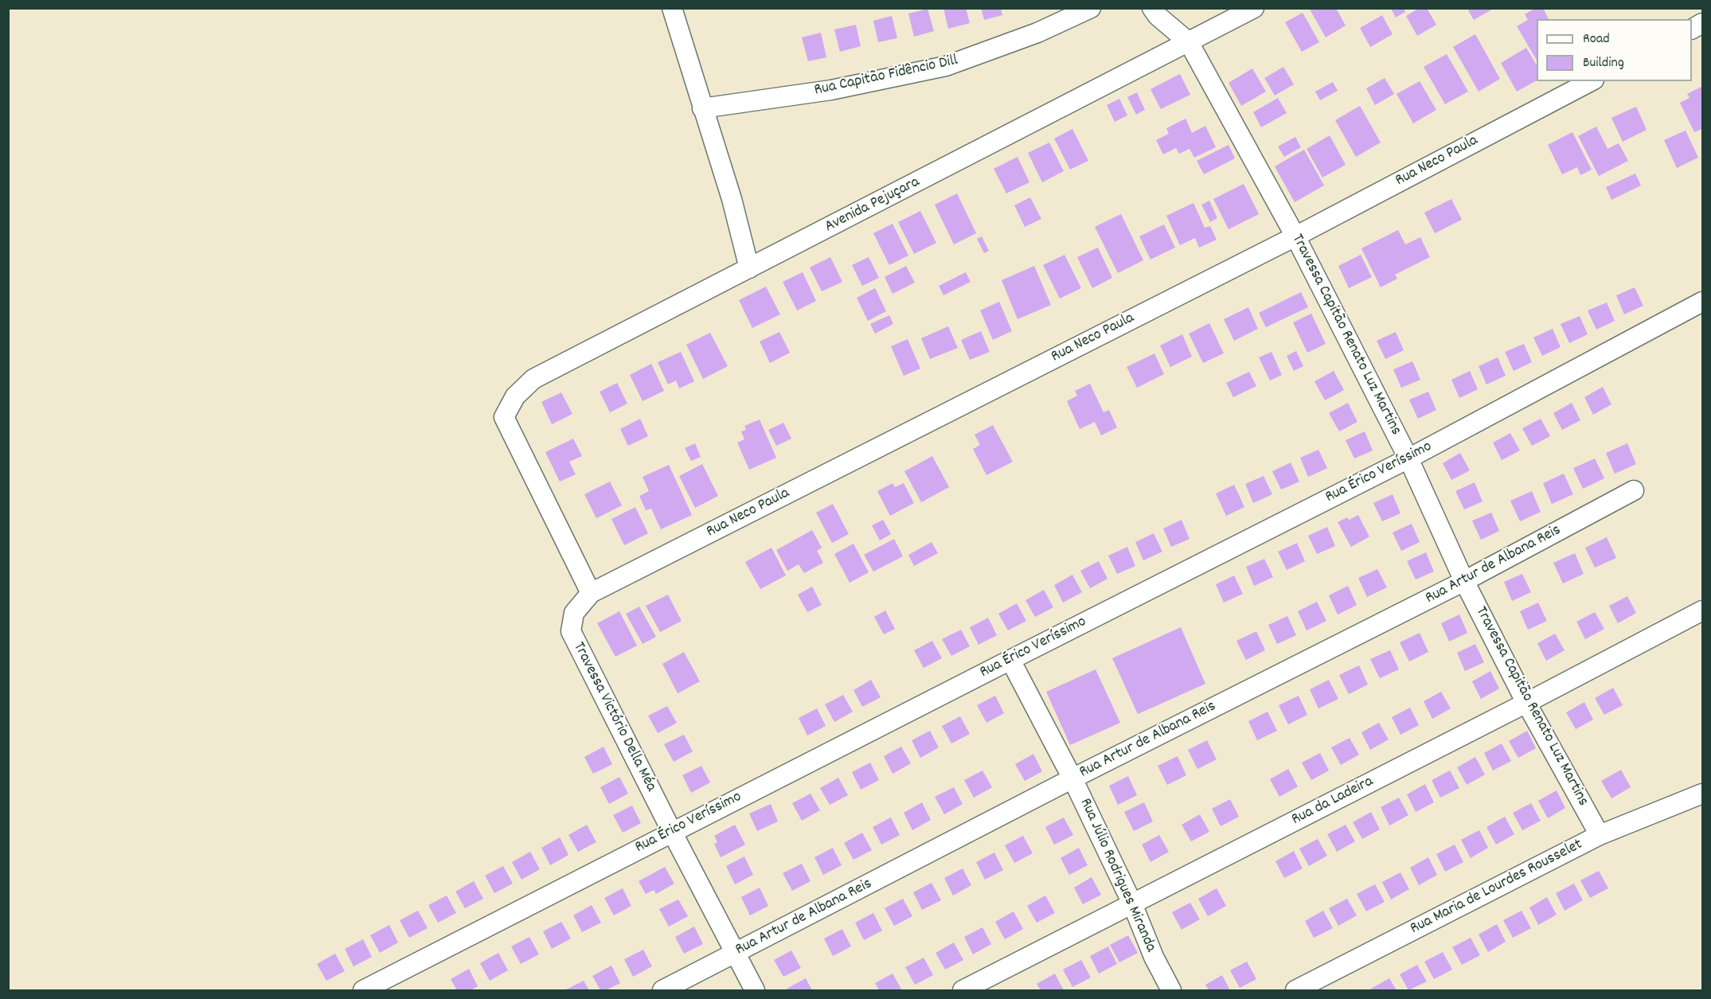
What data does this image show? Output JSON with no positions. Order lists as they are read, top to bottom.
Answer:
{
  "streets": {
    "street": [
      "Rua Capitão Fidêncio Dill",
      "Rua Neco Paula",
      "Avenida Pejuçara",
      "Travessa Capitão Renato Luz Martins",
      "Rua Érico Veríssimo",
      "Rua Artur de Albana Reis",
      "Travessa Victório Della Méa",
      "Rua da Ladeira",
      "Rua Júlio Rodrigues Miranda",
      "Rua Maria de Lourdes Rousselet"
    ]
  },
  "crossings": [
    ["Rua Neco Paula", "Avenida Pejuçara"],
    ["Rua Neco Paula", "Travessa Capitão Renato Luz Martins"],
    ["Rua Neco Paula", "Travessa Victório Della Méa"],
    ["Avenida Pejuçara", "Travessa Capitão Renato Luz Martins"],
    ["Avenida Pejuçara", "Travessa Victório Della Méa"],
    ["Travessa Capitão Renato Luz Martins", "Rua Érico Veríssimo"],
    ["Travessa Capitão Renato Luz Martins", "Rua Artur de Albana Reis"],
    ["Travessa Capitão Renato Luz Martins", "Rua da Ladeira"],
    ["Travessa Capitão Renato Luz Martins", "Rua Maria de Lourdes Rousselet"],
    ["Rua Érico Veríssimo", "Travessa Victório Della Méa"],
    ["Rua Érico Veríssimo", "Rua Júlio Rodrigues Miranda"],
    ["Rua Artur de Albana Reis", "Travessa Victório Della Méa"],
    ["Rua Artur de Albana Reis", "Rua Júlio Rodrigues Miranda"],
    ["Rua da Ladeira", "Rua Júlio Rodrigues Miranda"]
  ],
  "legend": ["Road", "Building"]
}
